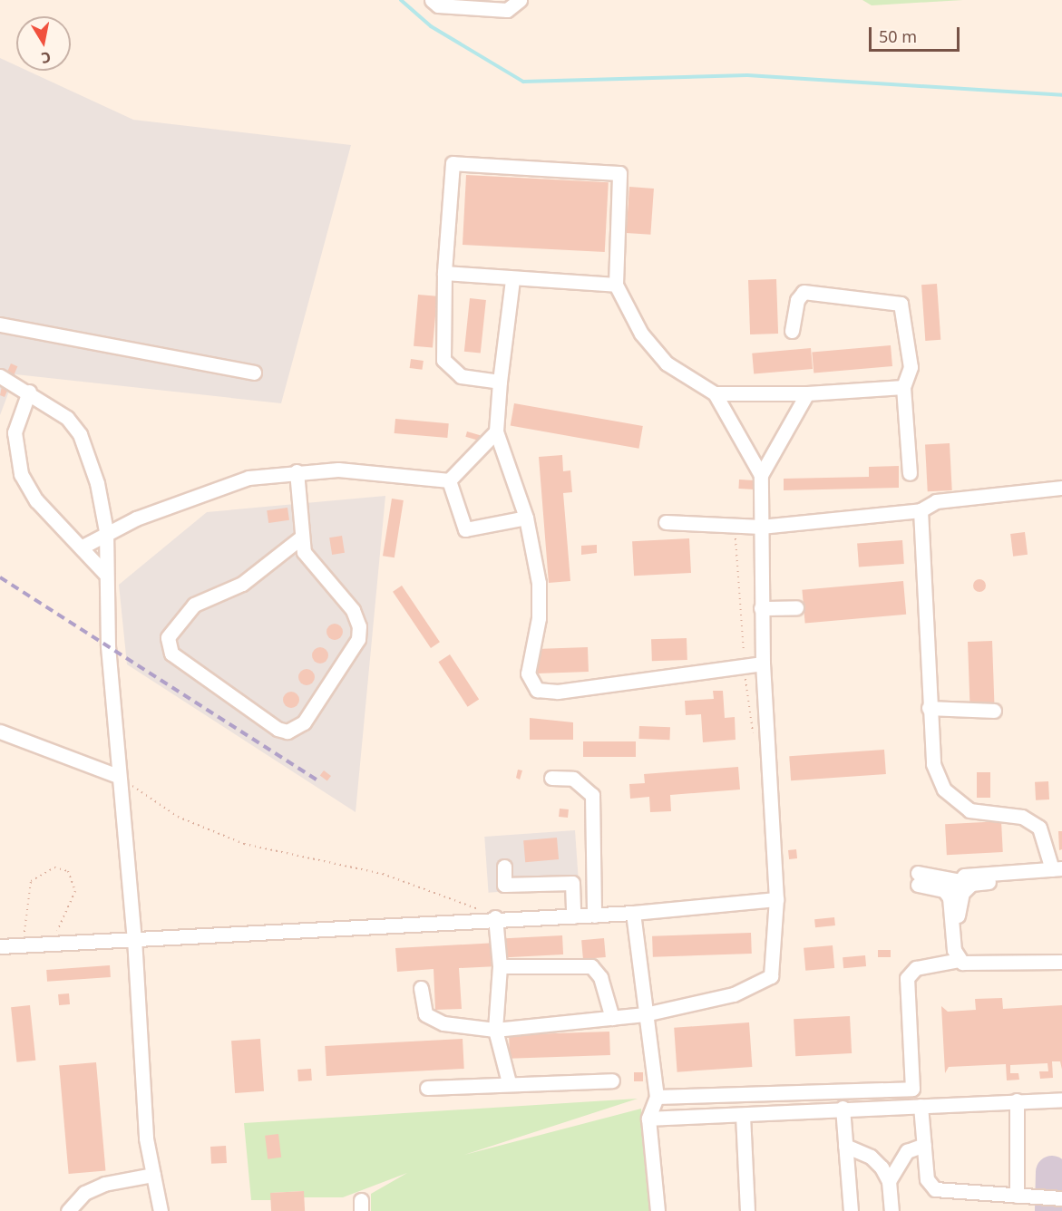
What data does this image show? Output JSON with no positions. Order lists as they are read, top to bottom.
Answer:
{
  "scale_bar": "50 m",
  "north": "bottom"
}
